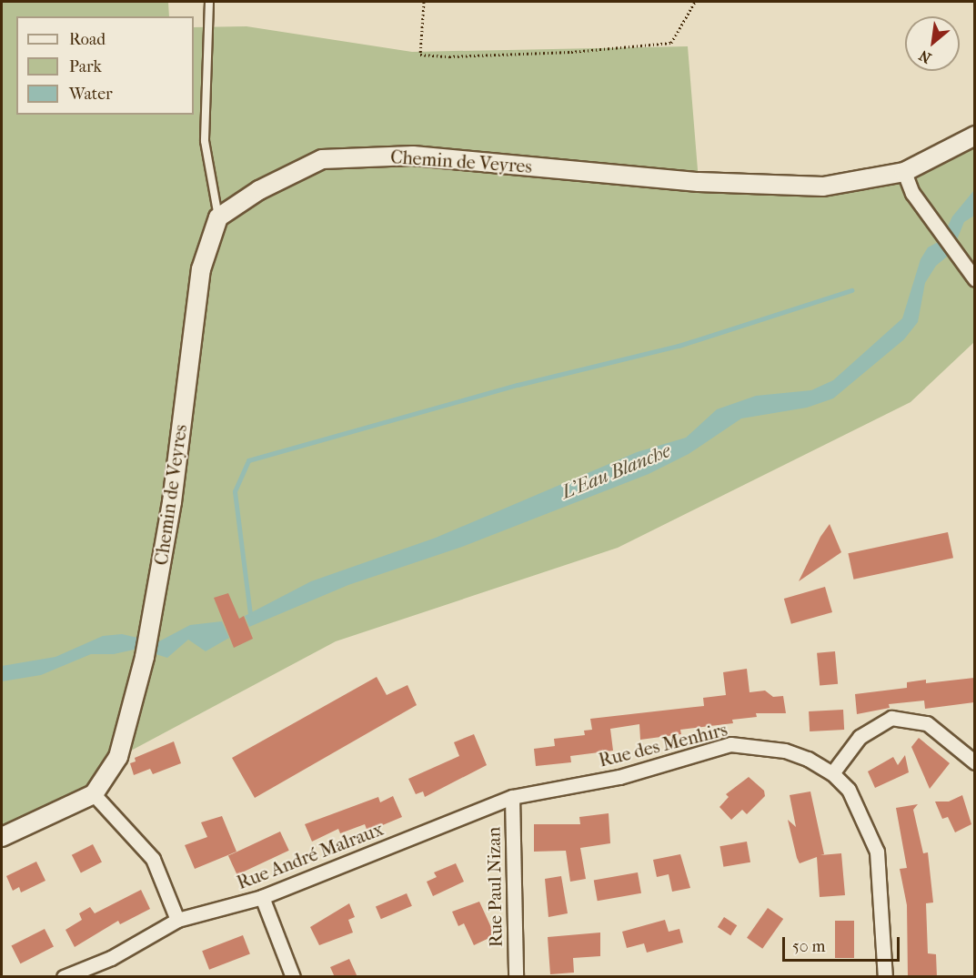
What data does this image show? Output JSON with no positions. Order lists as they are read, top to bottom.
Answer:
{
  "streets": {
    "street": [
      "Chemin de Veyres",
      "Rue des Menhirs",
      "Rue André Malraux",
      "Rue Paul Nizan"
    ]
  },
  "crossings": [
    ["Rue des Menhirs", "Rue André Malraux"],
    ["Rue des Menhirs", "Rue Paul Nizan"],
    ["Rue André Malraux", "Rue Paul Nizan"]
  ],
  "water": ["L'Eau Blanche"],
  "legend": ["Road", "Park", "Water"],
  "scale_bar": "50 m",
  "north": "bottom left"
}
